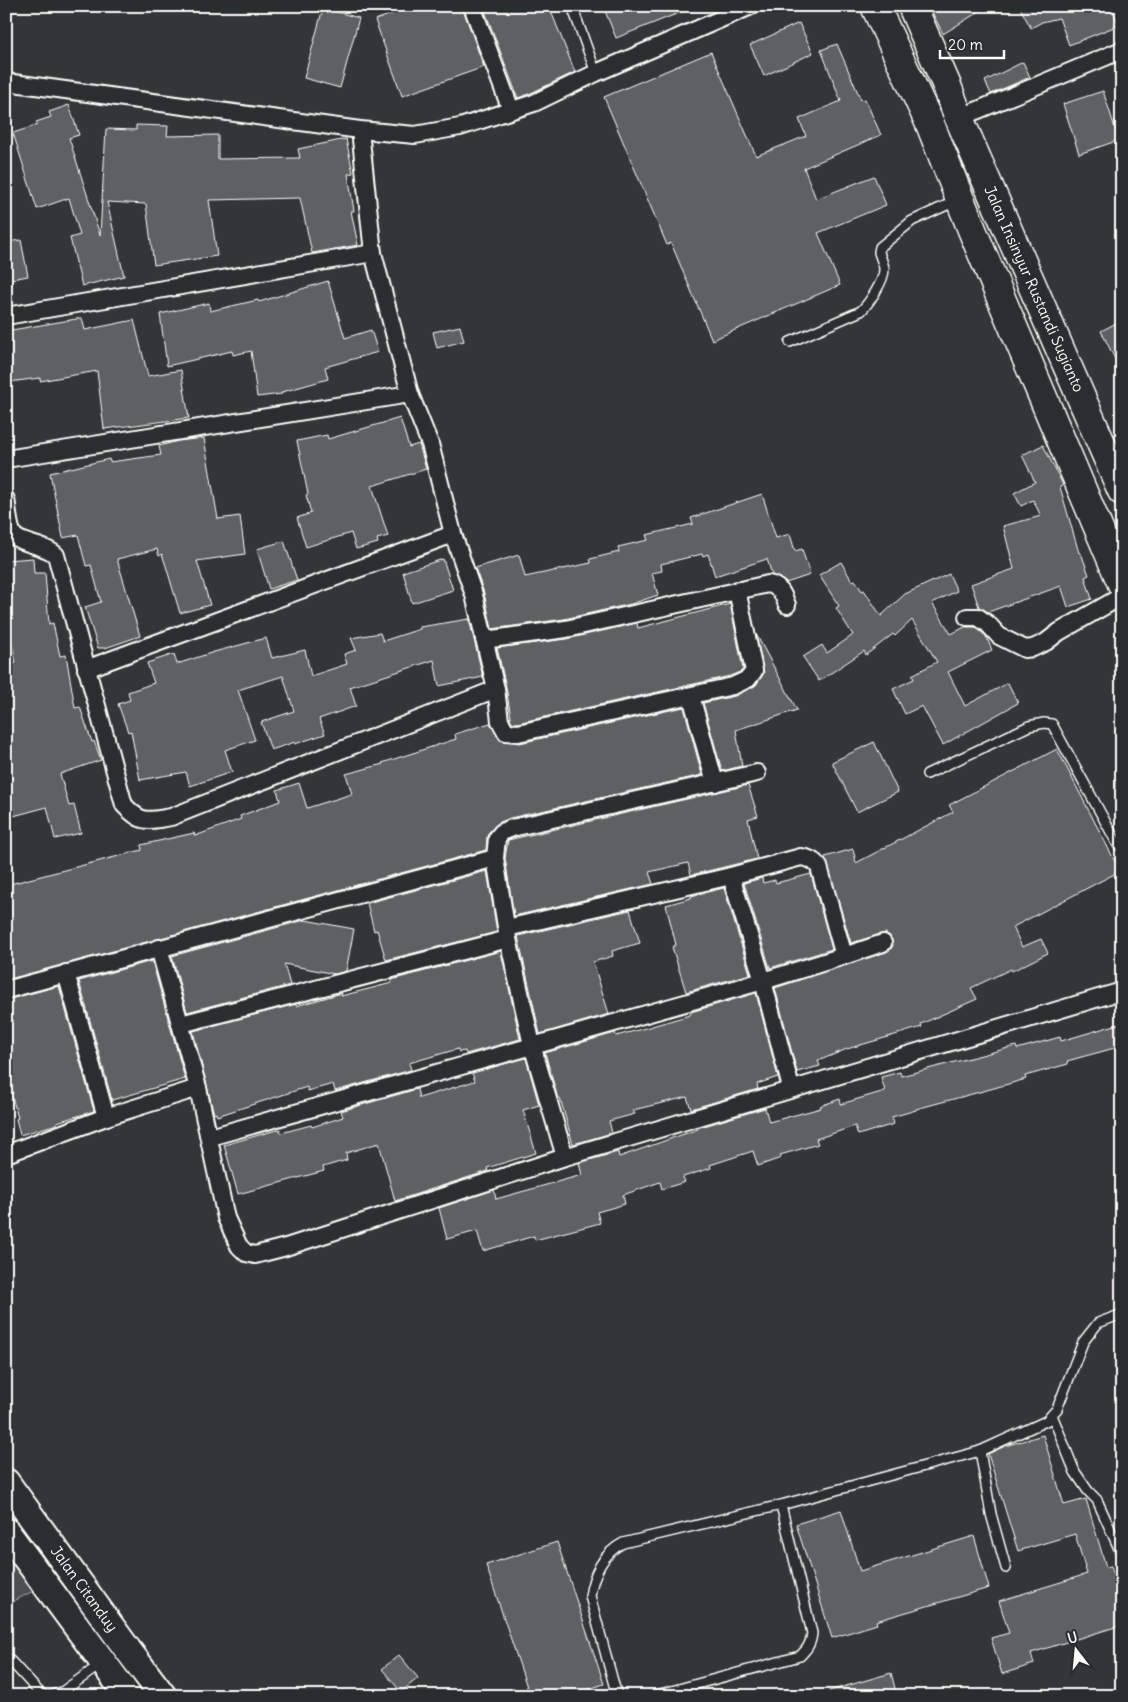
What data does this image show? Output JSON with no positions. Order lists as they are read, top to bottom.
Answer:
{
  "streets": {
    "highway": ["Jalan Insinyur Rustandi Sugianto"],
    "main road": ["Jalan Citanduy"]
  },
  "scale_bar": "20 m",
  "north": "top"
}
